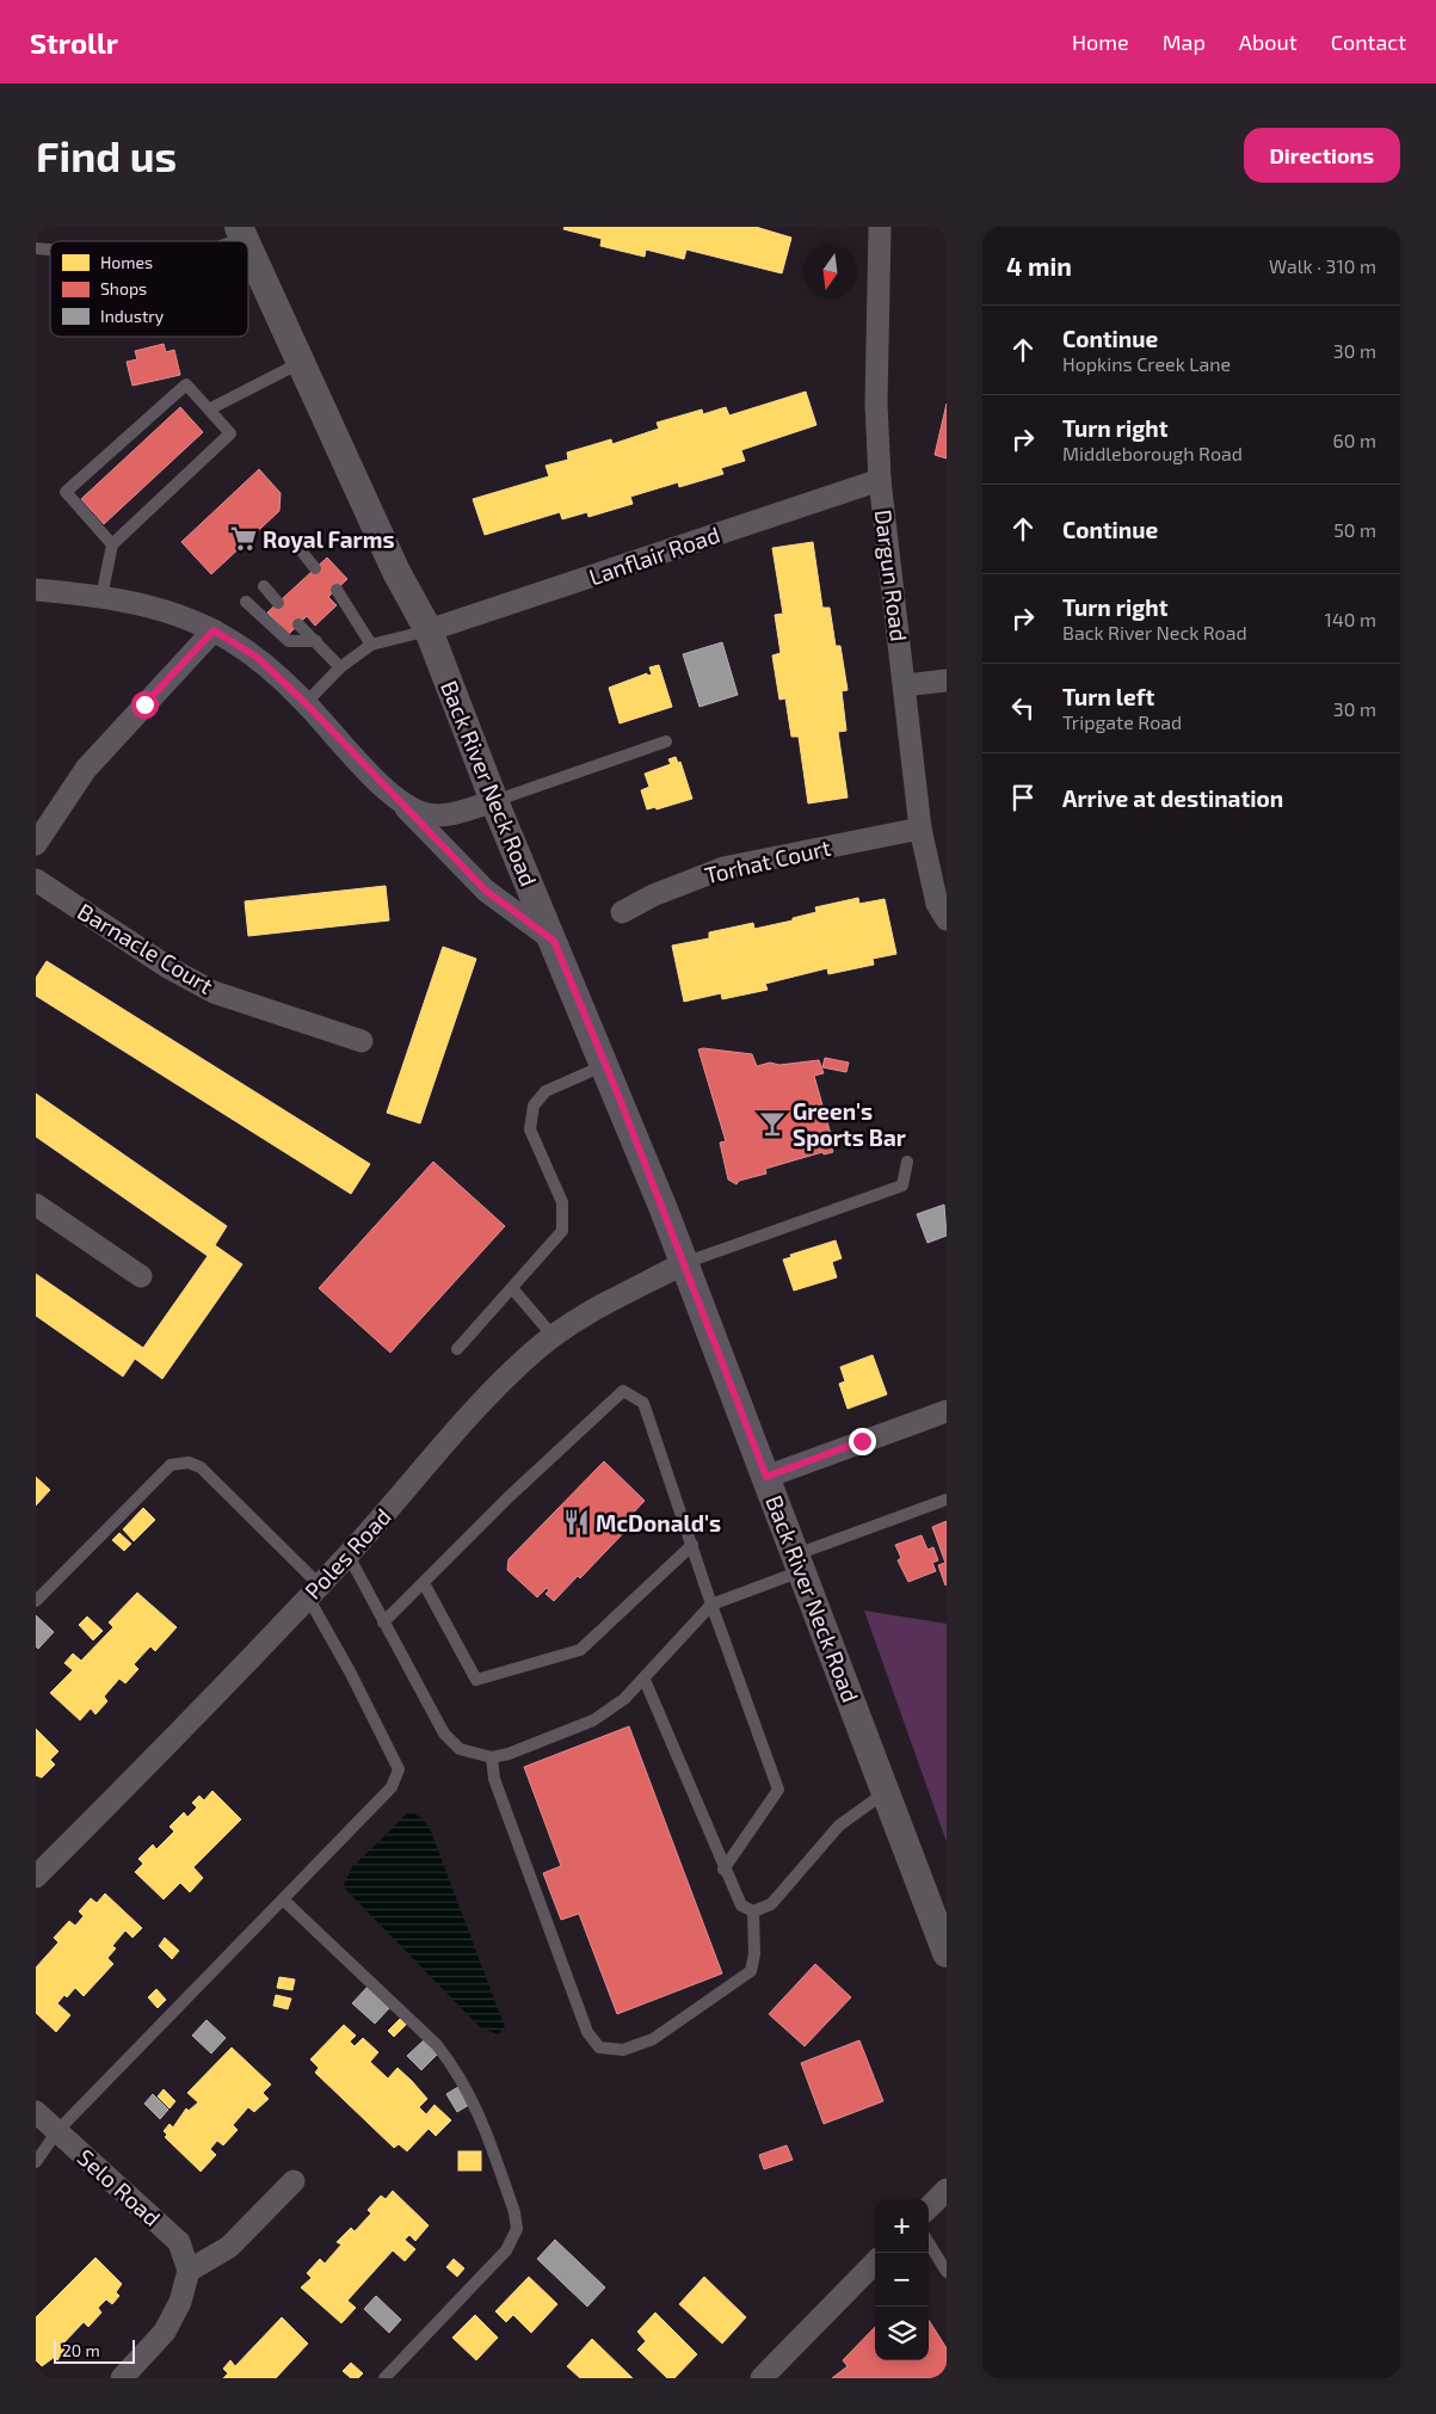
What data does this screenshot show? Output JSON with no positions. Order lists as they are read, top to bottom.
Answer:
{
  "streets": {
    "street": [
      "Lanflair Road",
      "Dargun Road",
      "Back River Neck Road",
      "Torhat Court",
      "Barnacle Court",
      "Poles Road",
      "Selo Road"
    ]
  },
  "crossings": [
    ["Lanflair Road", "Dargun Road"],
    ["Lanflair Road", "Back River Neck Road"],
    ["Dargun Road", "Torhat Court"],
    ["Back River Neck Road", "Poles Road"]
  ],
  "places": {
    "supermarket": ["Royal Farms"],
    "bar": ["Green's Sports Bar"],
    "restaurant": ["McDonald's"]
  },
  "legend": ["Homes", "Shops", "Industry"],
  "scale_bar": "20 m",
  "north": "bottom",
  "page": {
    "header": "Strollr",
    "nav": [
      "Home",
      "Map",
      "About",
      "Contact"
    ],
    "buttons": "Directions",
    "title": "Find us",
    "heading": ["4 min", "Walk · 310 m"],
    "list": [
      ["Continue", "Hopkins Creek Lane", "30 m"],
      ["Turn right", "Middleborough Road", "60 m"],
      ["Continue", "50 m"],
      ["Turn right", "Back River Neck Road", "140 m"],
      ["Turn left", "Tripgate Road", "30 m"],
      "Arrive at destination"
    ],
    "map_buttons": ["+", "−"],
    "scale": "20 m"
  }
}
